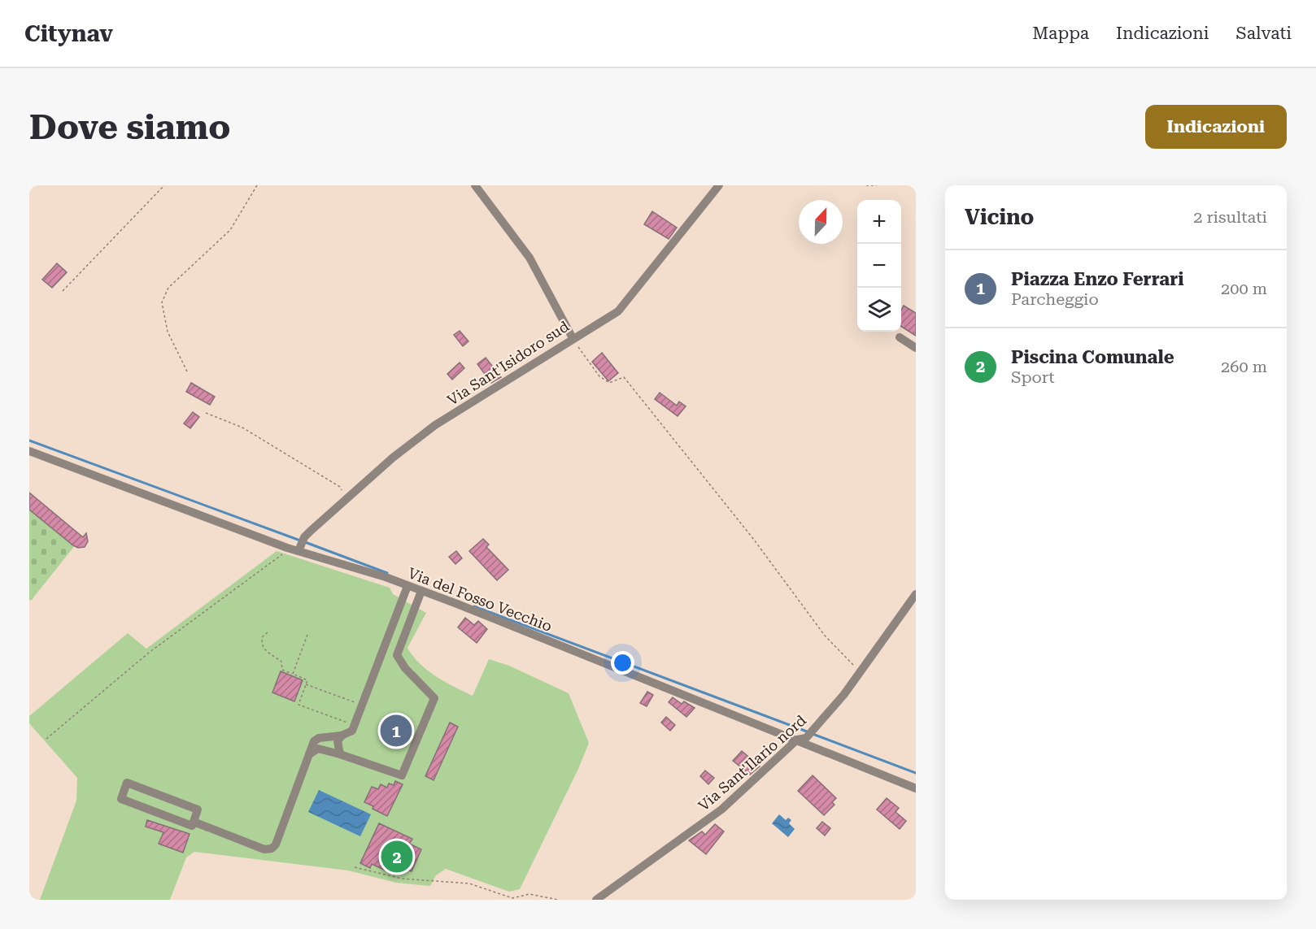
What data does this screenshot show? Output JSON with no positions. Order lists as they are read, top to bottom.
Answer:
{
  "streets": {
    "street": ["Via Sant'Isidoro sud", "Via del Fosso Vecchio", "Via Sant'Ilario nord"]
  },
  "crossings": [
    ["Via Sant'Isidoro sud", "Via del Fosso Vecchio"],
    ["Via del Fosso Vecchio", "Via Sant'Ilario nord"]
  ],
  "north": "top",
  "page": {
    "header": "Citynav",
    "nav": ["Mappa", "Indicazioni", "Salvati"],
    "buttons": "Indicazioni",
    "title": "Dove siamo",
    "heading": ["Vicino", "2 risultati"],
    "map_buttons": ["+", "−"],
    "list": [
      {
        "mark": "1",
        "name": "Piazza Enzo Ferrari",
        "note": "Parcheggio",
        "value": "200 m"
      },
      {
        "mark": "2",
        "name": "Piscina Comunale",
        "note": "Sport",
        "value": "260 m"
      }
    ],
    "pins": ["1", "2"]
  }
}
